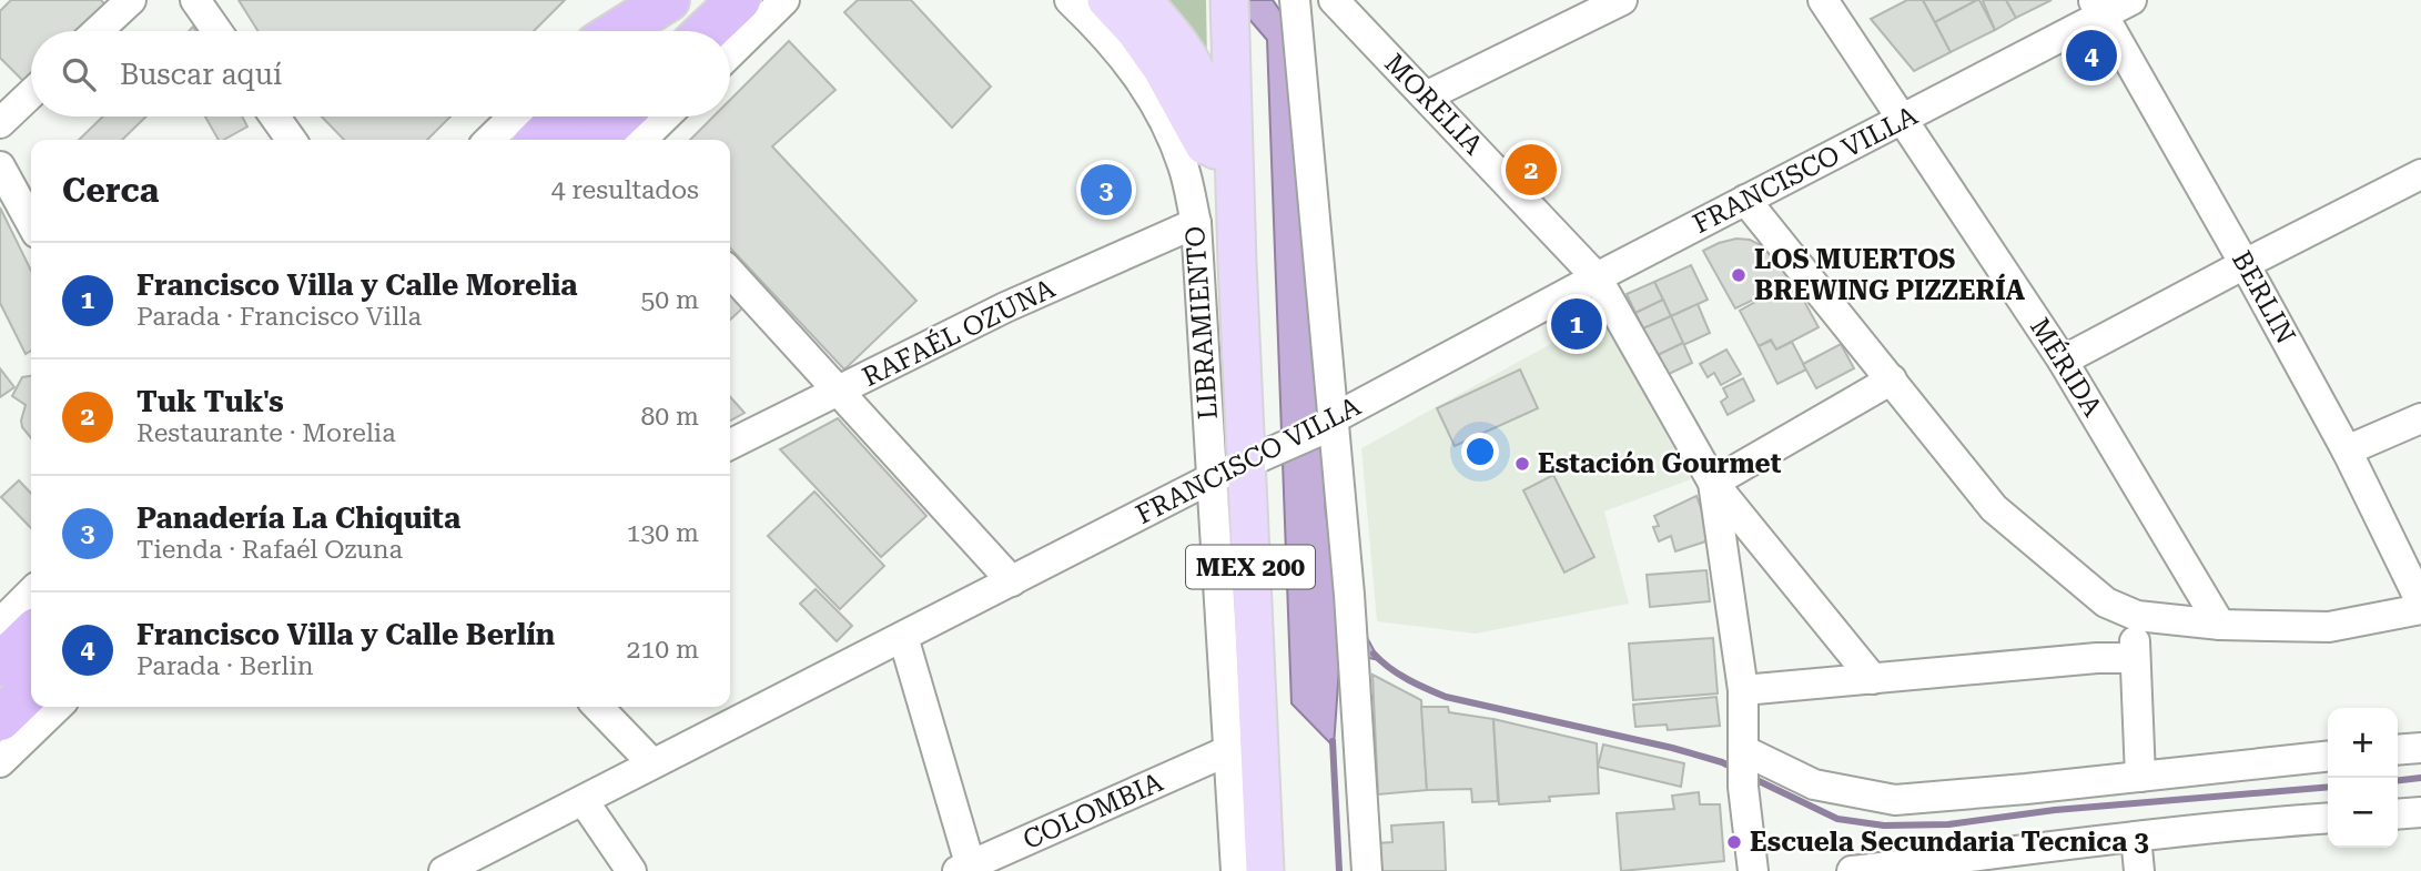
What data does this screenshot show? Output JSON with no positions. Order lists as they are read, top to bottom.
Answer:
{
  "streets": {
    "main road": ["MEX 200"],
    "street": [
      "MORELIA",
      "FRANCISCO VILLA",
      "BERLIN",
      "LIBRAMIENTO",
      "RAFAÉL OZUNA",
      "MÉRIDA",
      "COLOMBIA"
    ]
  },
  "crossings": [
    ["MORELIA", "FRANCISCO VILLA"],
    ["FRANCISCO VILLA", "BERLIN"],
    ["FRANCISCO VILLA", "LIBRAMIENTO"],
    ["FRANCISCO VILLA", "MÉRIDA"],
    ["FRANCISCO VILLA", "MEX 200"],
    ["LIBRAMIENTO", "RAFAÉL OZUNA"],
    ["LIBRAMIENTO", "COLOMBIA"]
  ],
  "places": ["LOS MUERTOS BREWING PIZZERÍA", "Estación Gourmet", "Escuela Secundaria Tecnica 3"],
  "page": {
    "pins": [
      "4",
      "2",
      "3",
      "1"
    ],
    "search": "Buscar aquí",
    "heading": ["Cerca", "4 resultados"],
    "list": [
      {
        "mark": "1",
        "name": "Francisco Villa y Calle Morelia",
        "note": "Parada · Francisco Villa",
        "value": "50 m"
      },
      {
        "mark": "2",
        "name": "Tuk Tuk's",
        "note": "Restaurante · Morelia",
        "value": "80 m"
      },
      {
        "mark": "3",
        "name": "Panadería La Chiquita",
        "note": "Tienda · Rafaél Ozuna",
        "value": "130 m"
      },
      {
        "mark": "4",
        "name": "Francisco Villa y Calle Berlín",
        "note": "Parada · Berlin",
        "value": "210 m"
      }
    ],
    "map_buttons": ["+", "−"]
  }
}
